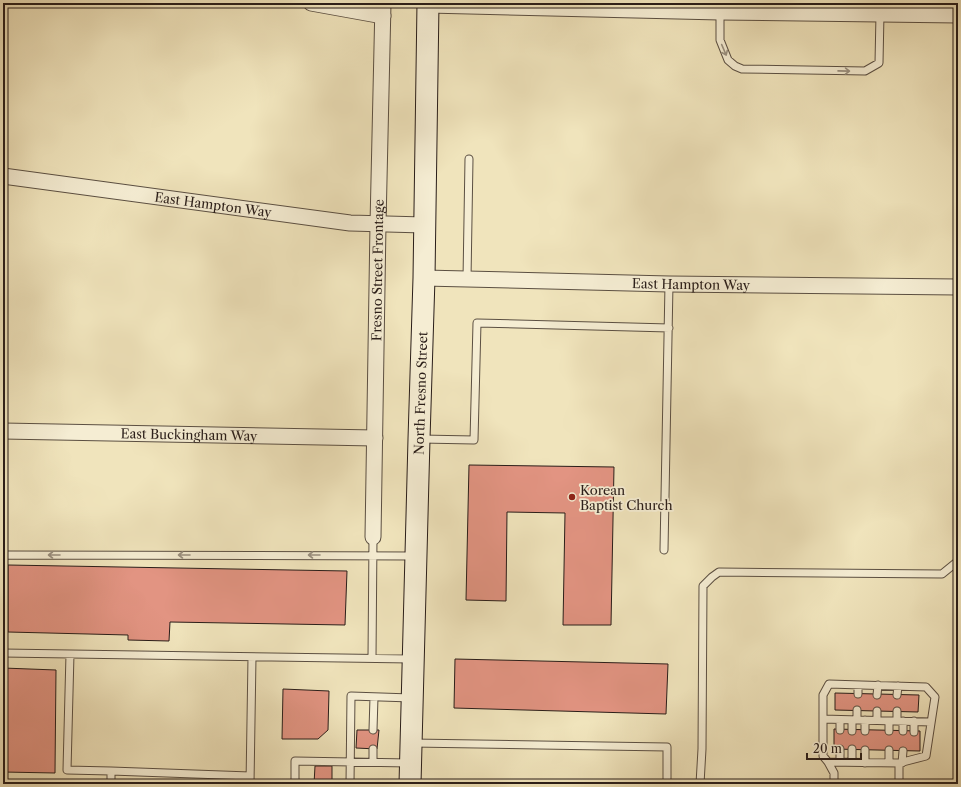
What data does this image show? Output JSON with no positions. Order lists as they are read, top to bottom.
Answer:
{
  "streets": {
    "main road": ["North Fresno Street"],
    "street": ["East Hampton Way", "Fresno Street Frontage", "East Buckingham Way"]
  },
  "crossings": [
    ["East Hampton Way", "Fresno Street Frontage"],
    ["East Hampton Way", "North Fresno Street"],
    ["Fresno Street Frontage", "East Buckingham Way"]
  ],
  "places": ["Korean Baptist Church"],
  "scale_bar": "20 m"
}
